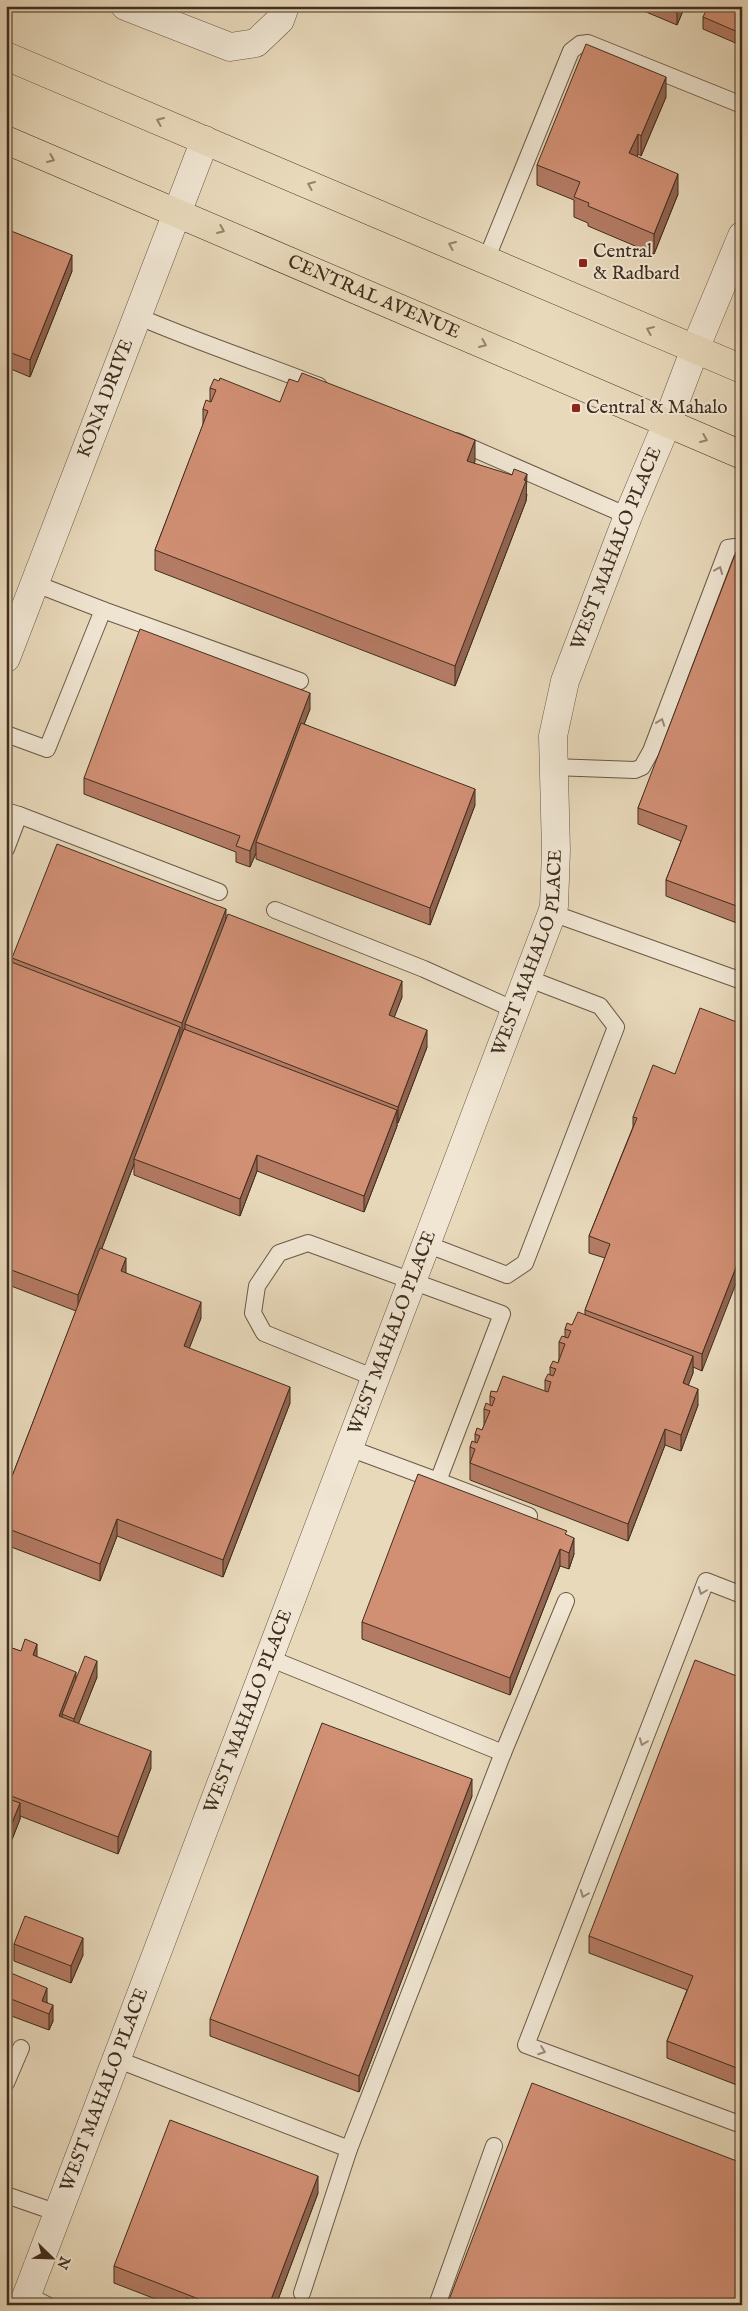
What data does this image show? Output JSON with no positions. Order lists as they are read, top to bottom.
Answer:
{
  "streets": {
    "main road": ["CENTRAL AVENUE"],
    "street": ["KONA DRIVE", "WEST MAHALO PLACE"]
  },
  "crossings": [
    ["CENTRAL AVENUE", "KONA DRIVE"],
    ["CENTRAL AVENUE", "WEST MAHALO PLACE"]
  ],
  "places": {
    "transit": ["Central & Radbard", "Central & Mahalo"]
  },
  "north": "bottom right"
}
